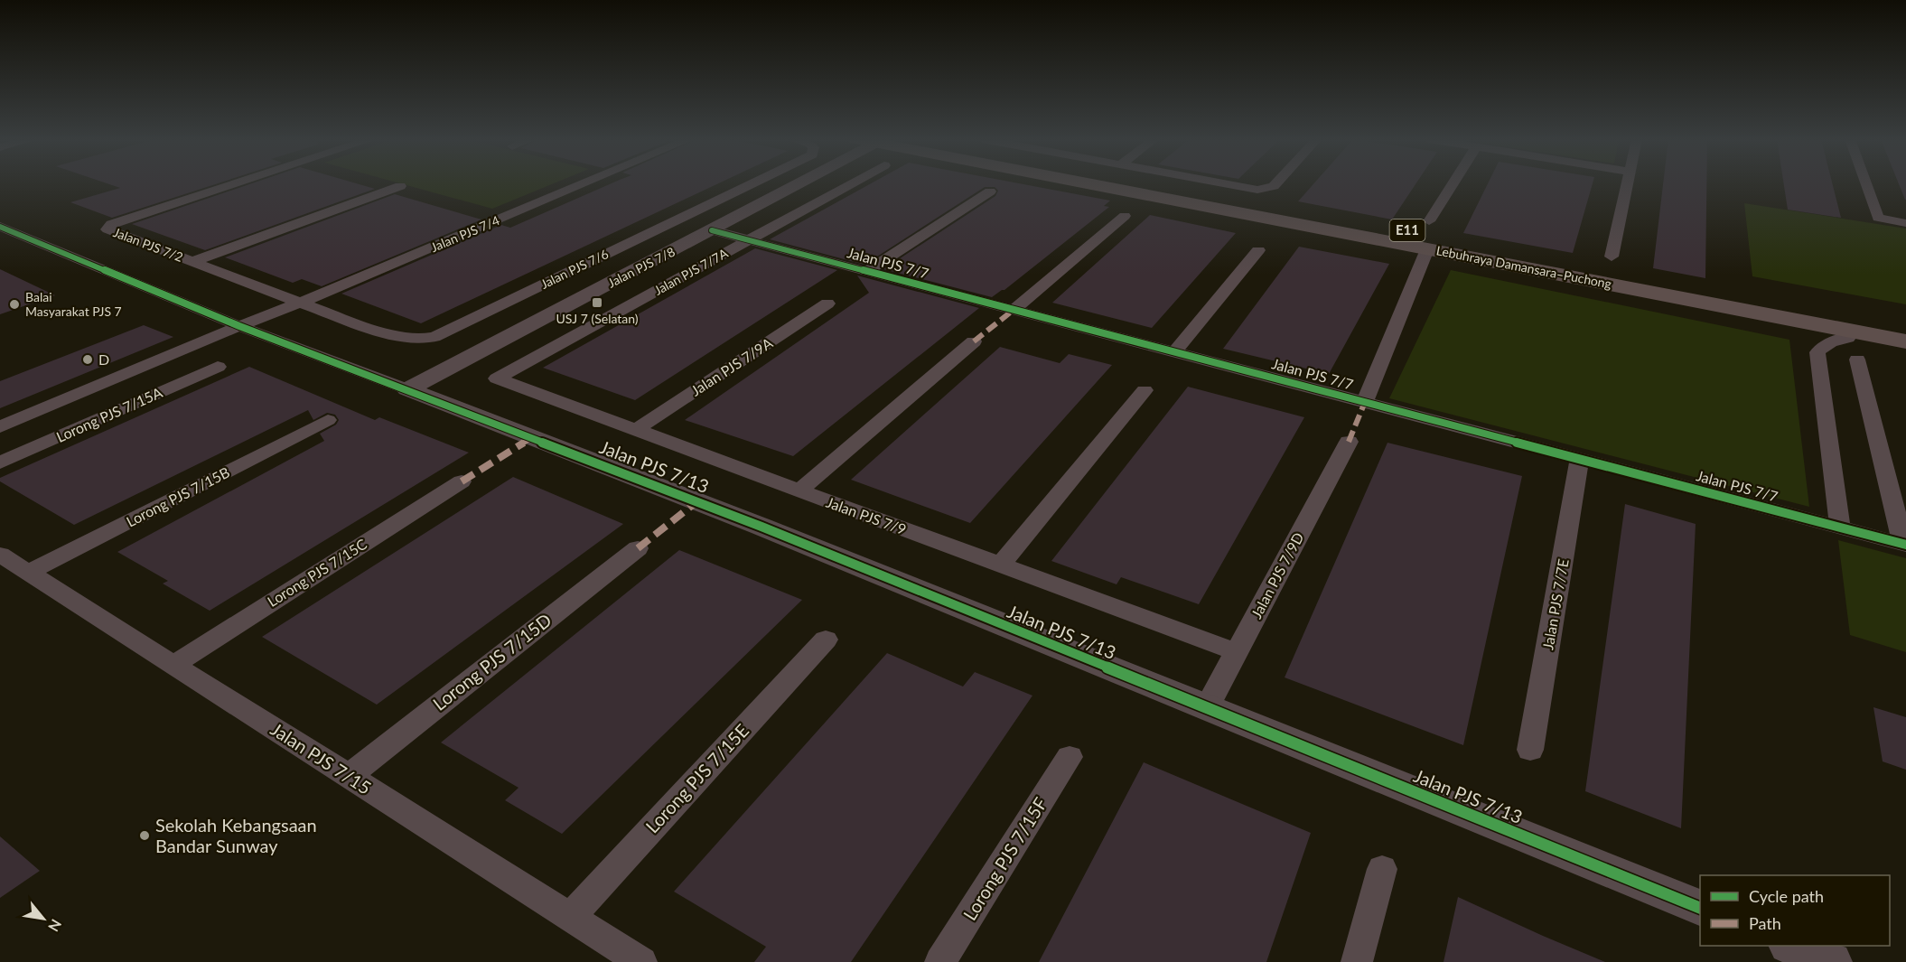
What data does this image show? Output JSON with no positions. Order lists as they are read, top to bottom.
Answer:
{
  "streets": {
    "highway": ["E11", "Lebuhraya Damansara–Puchong"],
    "street": [
      "Jalan PJS 7/4",
      "Jalan PJS 7/2",
      "Jalan PJS 7/7",
      "Jalan PJS 7/8",
      "Jalan PJS 7/6",
      "Jalan PJS 7/7A",
      "Jalan PJS 7/9A",
      "Lorong PJS 7/15A",
      "Jalan PJS 7/13",
      "Lorong PJS 7/15B",
      "Jalan PJS 7/9",
      "Lorong PJS 7/15C",
      "Jalan PJS 7/9D",
      "Jalan PJS 7/7E",
      "Lorong PJS 7/15D",
      "Jalan PJS 7/15",
      "Lorong PJS 7/15E",
      "Lorong PJS 7/15F"
    ]
  },
  "crossings": [
    ["Jalan PJS 7/4", "Jalan PJS 7/2"],
    ["Jalan PJS 7/4", "Jalan PJS 7/6"],
    ["Jalan PJS 7/2", "Jalan PJS 7/6"],
    ["Jalan PJS 7/7", "Jalan PJS 7/8"],
    ["Jalan PJS 7/7", "Jalan PJS 7/7A"],
    ["Jalan PJS 7/7", "Jalan PJS 7/7E"],
    ["Jalan PJS 7/8", "Jalan PJS 7/13"],
    ["Jalan PJS 7/7A", "Jalan PJS 7/9"],
    ["Jalan PJS 7/9A", "Jalan PJS 7/9"],
    ["Jalan PJS 7/13", "Jalan PJS 7/9D"],
    ["Lorong PJS 7/15B", "Jalan PJS 7/15"],
    ["Jalan PJS 7/9", "Jalan PJS 7/9D"],
    ["Lorong PJS 7/15C", "Jalan PJS 7/15"],
    ["Lorong PJS 7/15D", "Jalan PJS 7/15"],
    ["Jalan PJS 7/15", "Lorong PJS 7/15E"]
  ],
  "places": {
    "transit": ["USJ 7 (Selatan)"],
    "other": ["Balai Masyarakat PJS 7", "D", "Sekolah Kebangsaan Bandar Sunway"]
  },
  "legend": ["Cycle path", "Path"],
  "north": "bottom right"
}
